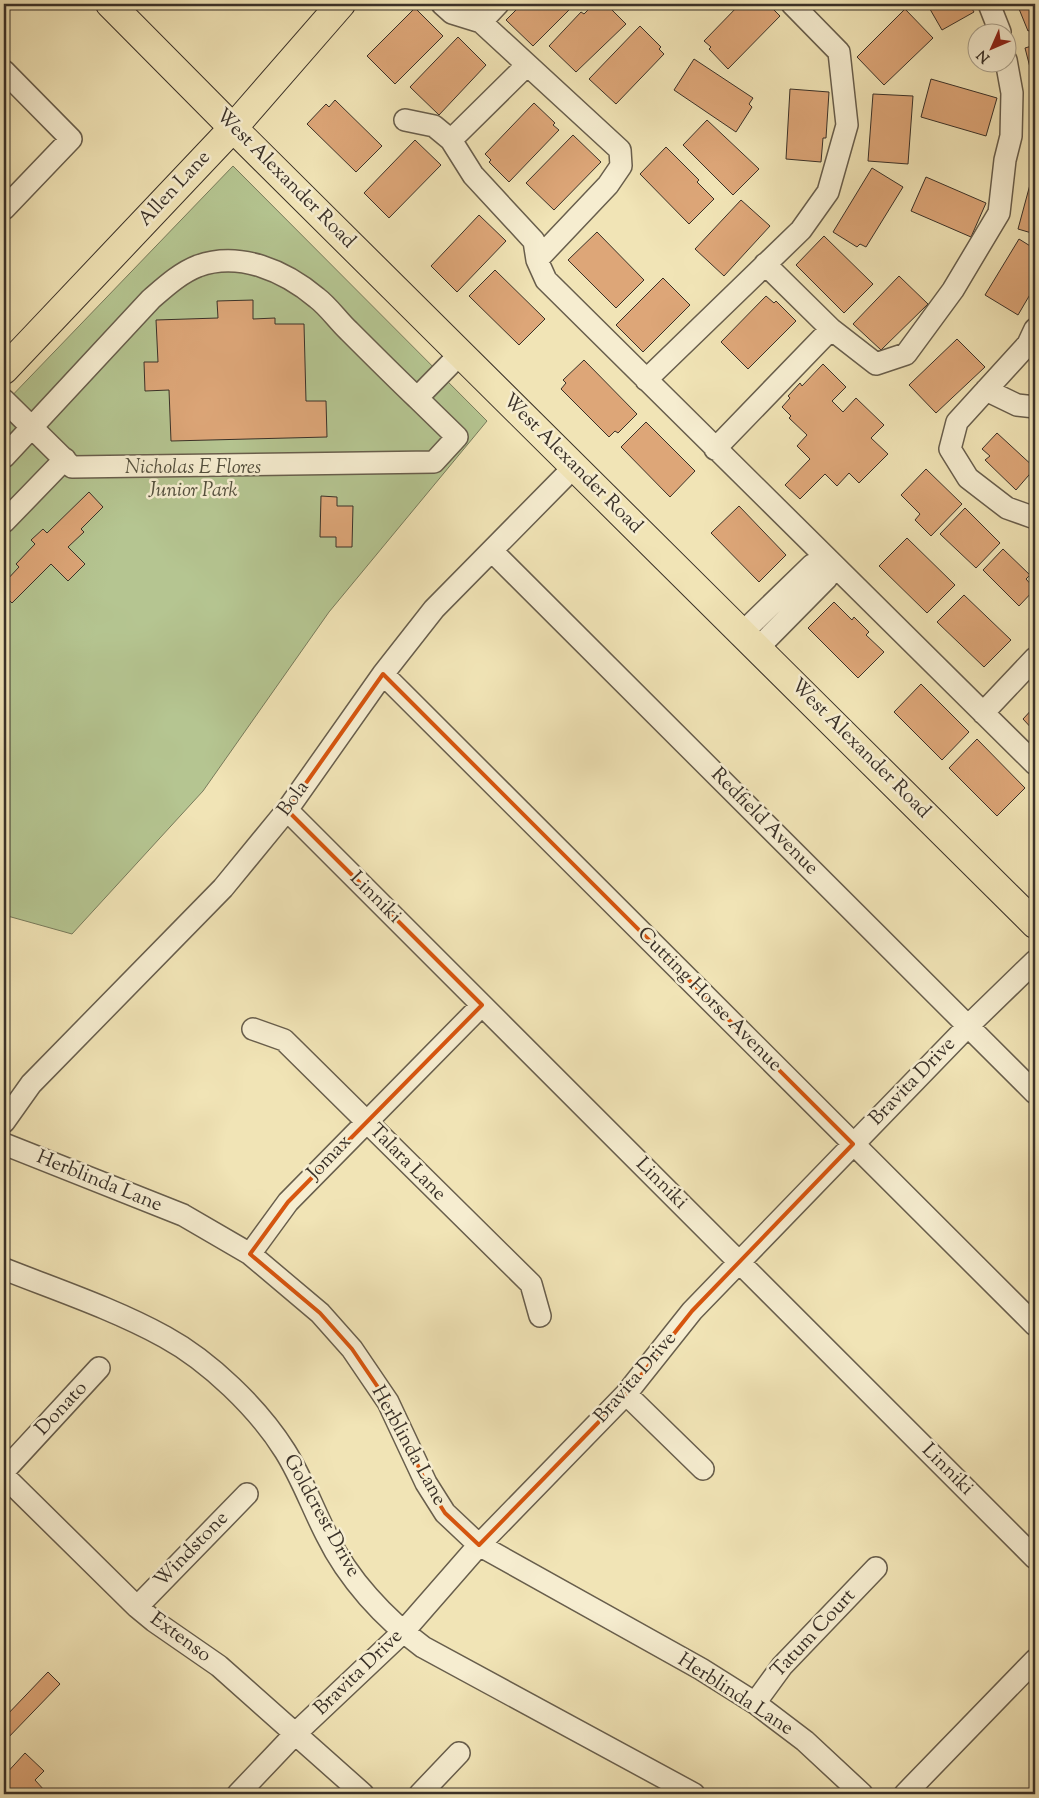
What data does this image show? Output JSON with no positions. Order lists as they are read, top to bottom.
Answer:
{
  "streets": {
    "main road": ["West Alexander Road", "Allen Lane"],
    "street": [
      "Bola",
      "Redfield Avenue",
      "Linniki",
      "Cutting Horse Avenue",
      "Bravita Drive",
      "Jomax",
      "Talara Lane",
      "Herblinda Lane",
      "Donato",
      "Goldcrest Drive",
      "Windstone",
      "Tatum Court",
      "Extenso"
    ]
  },
  "crossings": [
    ["West Alexander Road", "Allen Lane"],
    ["West Alexander Road", "Bola"],
    ["Bola", "Redfield Avenue"],
    ["Bola", "Linniki"],
    ["Bola", "Cutting Horse Avenue"],
    ["Redfield Avenue", "Bravita Drive"],
    ["Linniki", "Bravita Drive"],
    ["Linniki", "Jomax"],
    ["Cutting Horse Avenue", "Bravita Drive"],
    ["Bravita Drive", "Herblinda Lane"],
    ["Bravita Drive", "Goldcrest Drive"],
    ["Bravita Drive", "Extenso"],
    ["Jomax", "Talara Lane"],
    ["Jomax", "Herblinda Lane"],
    ["Herblinda Lane", "Tatum Court"],
    ["Windstone", "Extenso"]
  ],
  "parks": ["Nicholas E Flores Junior Park"],
  "north": "bottom left"
}
